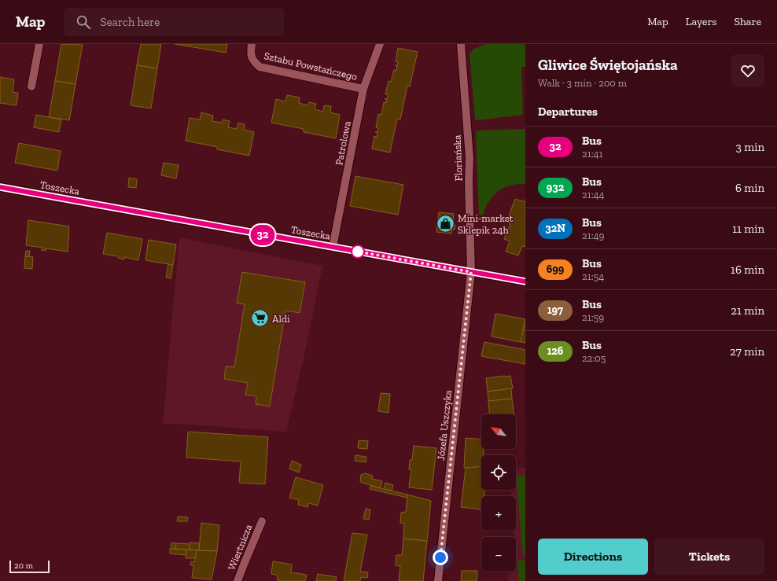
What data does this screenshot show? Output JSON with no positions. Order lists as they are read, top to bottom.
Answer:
{
  "streets": {
    "main road": ["Toszecka"],
    "street": [
      "Sztabu Powstańczego",
      "Patrolowa",
      "Floriańska",
      "Józefa Uszczyka",
      "Wiertnicza"
    ]
  },
  "crossings": [
    ["Sztabu Powstańczego", "Patrolowa"],
    ["Patrolowa", "Toszecka"],
    ["Floriańska", "Toszecka"],
    ["Floriańska", "Józefa Uszczyka"],
    ["Toszecka", "Józefa Uszczyka"]
  ],
  "places": {
    "shop": ["Mini-market Sklepik 24h"],
    "supermarket": ["Aldi"]
  },
  "lines": ["bus line 32"],
  "scale_bar": "20 m",
  "north": "top left",
  "page": {
    "header": "Map",
    "search": "Search here",
    "nav": ["Map", "Layers", "Share"],
    "on_map": "32",
    "heading": [
      ["Gliwice Świętojańska", "Walk · 3 min · 200 m"],
      "Departures"
    ],
    "list": [
      {
        "mark": "32",
        "name": "Bus",
        "note": "21:41",
        "value": "3 min"
      },
      {
        "mark": "932",
        "name": "Bus",
        "note": "21:44",
        "value": "6 min"
      },
      {
        "mark": "32N",
        "name": "Bus",
        "note": "21:49",
        "value": "11 min"
      },
      {
        "mark": "699",
        "name": "Bus",
        "note": "21:54",
        "value": "16 min"
      },
      {
        "mark": "197",
        "name": "Bus",
        "note": "21:59",
        "value": "21 min"
      },
      {
        "mark": "126",
        "name": "Bus",
        "note": "22:05",
        "value": "27 min"
      }
    ],
    "map_buttons": ["+", "−"],
    "buttons": ["Directions", "Tickets"],
    "scale": "20 m"
  }
}
